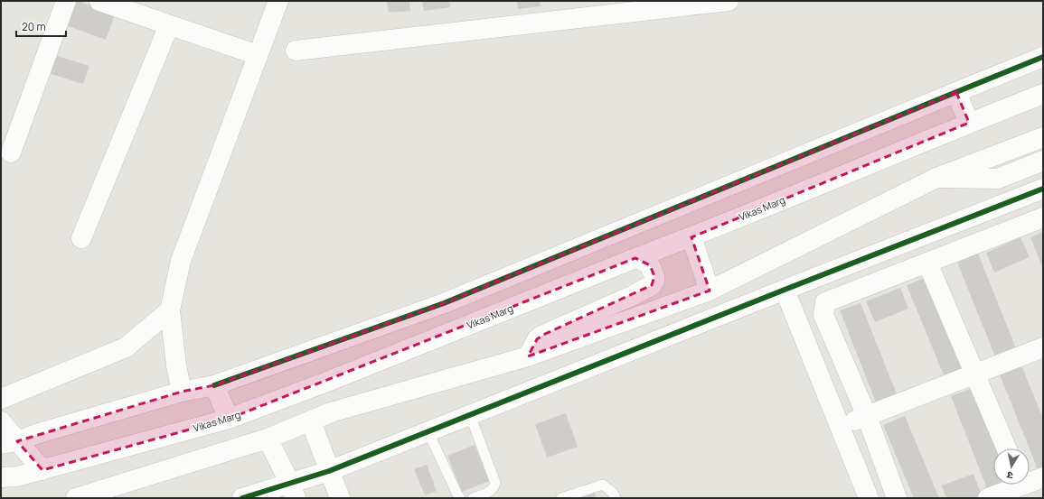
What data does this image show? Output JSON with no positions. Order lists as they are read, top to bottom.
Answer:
{
  "streets": {
    "street": ["Vikas Marg"]
  },
  "scale_bar": "20 m",
  "north": "bottom"
}
